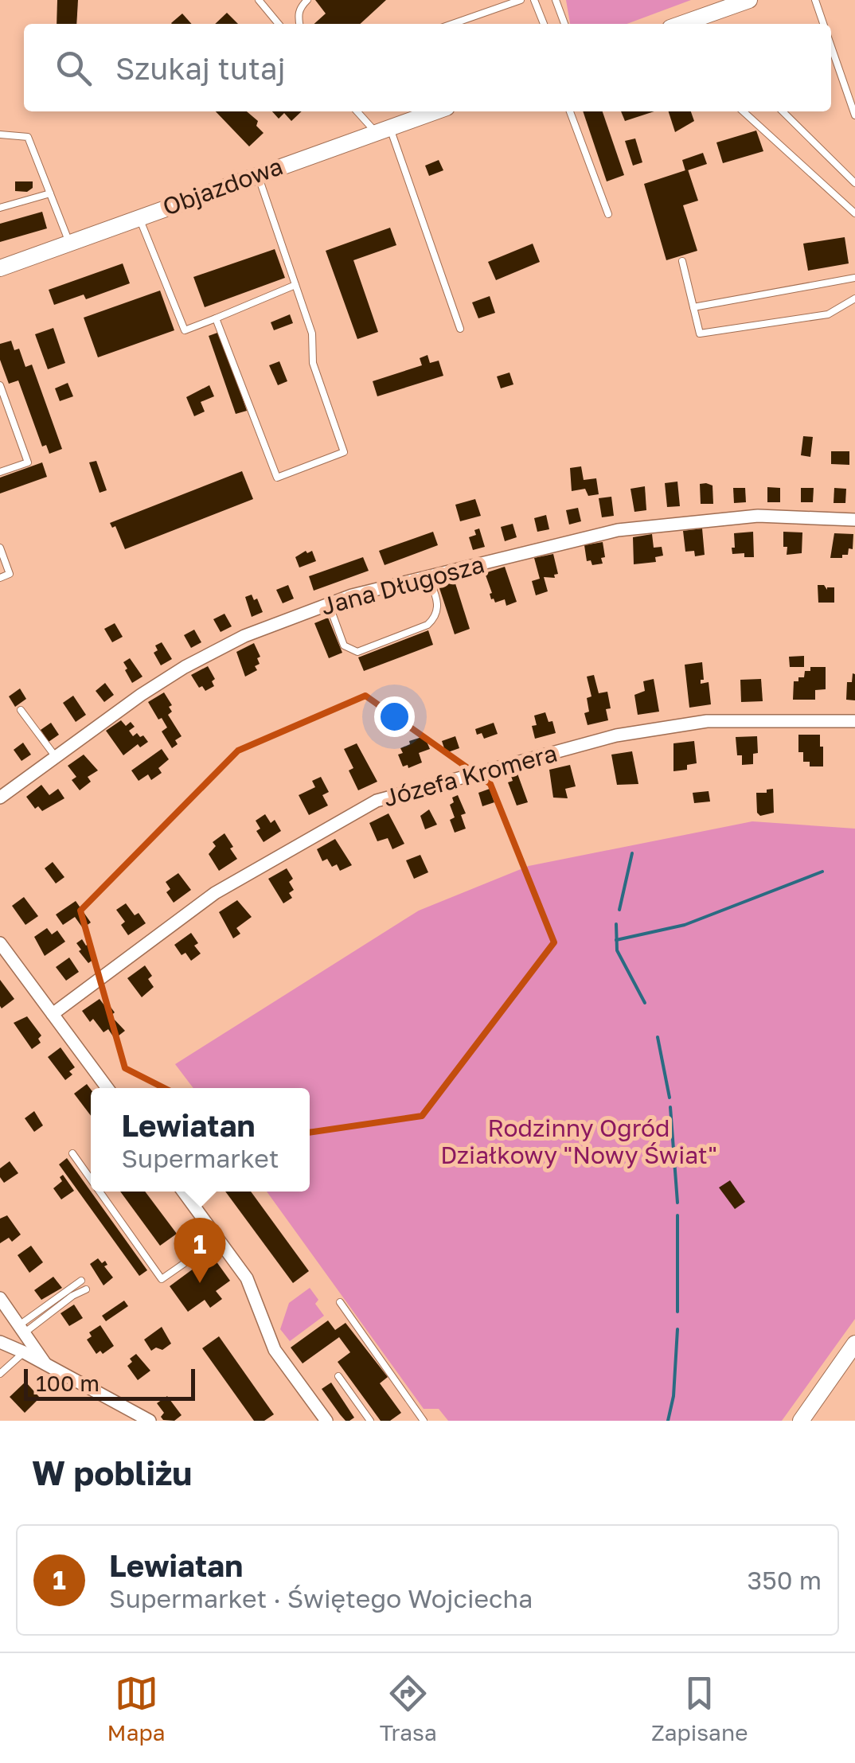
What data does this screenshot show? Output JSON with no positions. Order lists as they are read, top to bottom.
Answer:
{
  "streets": {
    "street": ["Objazdowa", "Jana Długosza", "Józefa Kromera"]
  },
  "parks": ["Rodzinny Ogród Działkowy \"Nowy Świat\""],
  "scale_bar": "100 m",
  "page": {
    "search": "Szukaj tutaj",
    "popup": ["Lewiatan", "Supermarket"],
    "pins": "1",
    "scale": "100 m",
    "heading": "W pobliżu",
    "list": [
      {
        "mark": "1",
        "name": "Lewiatan",
        "note": "Supermarket · Świętego Wojciecha",
        "value": "350 m"
      }
    ],
    "nav": ["Mapa", "Trasa", "Zapisane"]
  }
}
